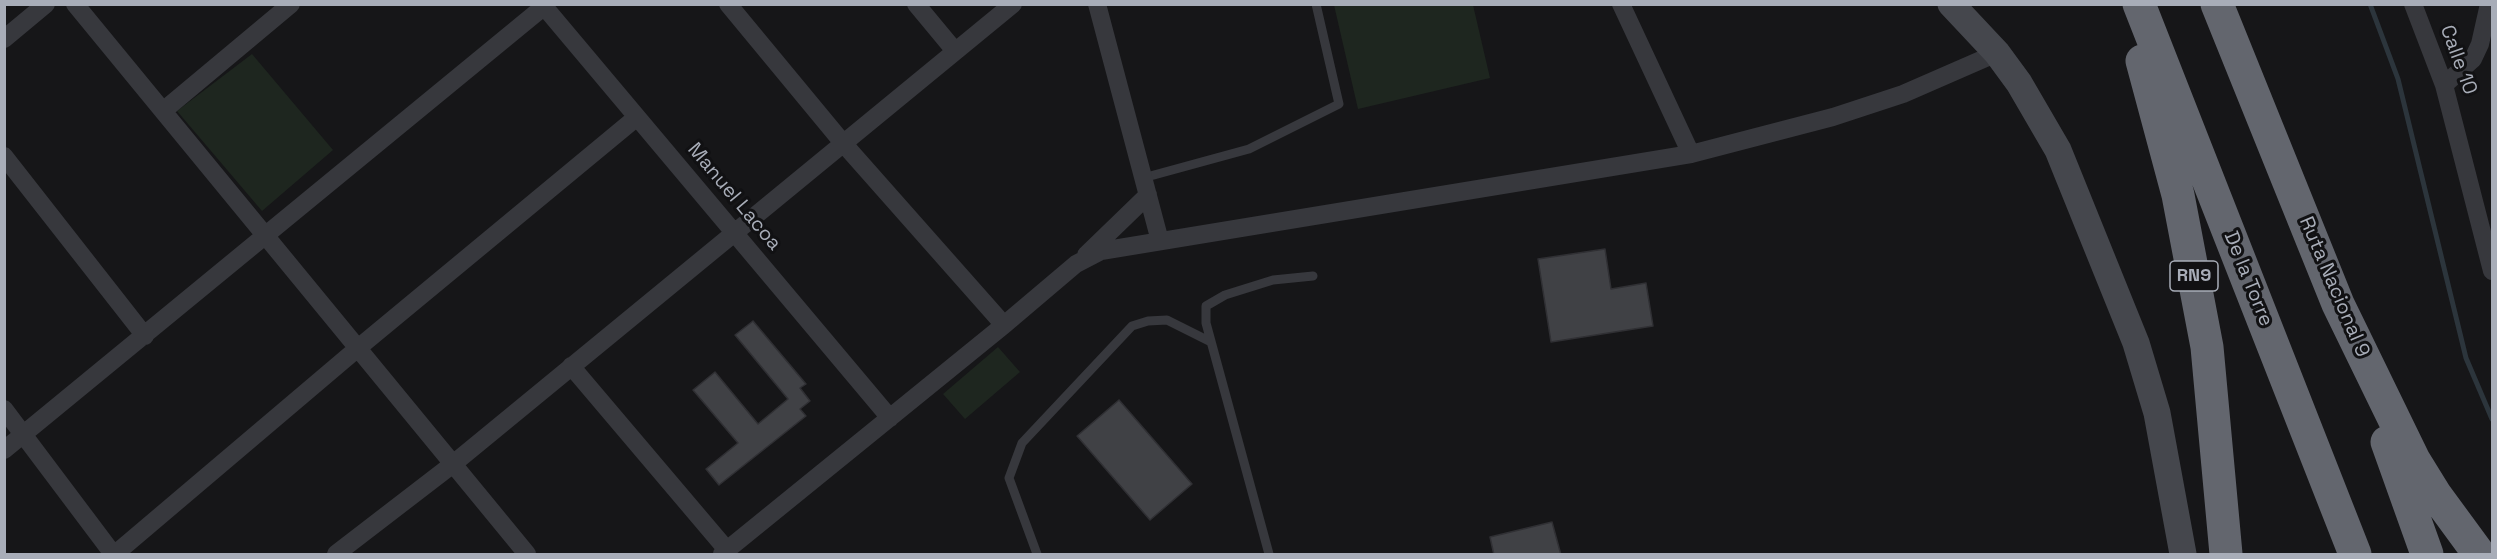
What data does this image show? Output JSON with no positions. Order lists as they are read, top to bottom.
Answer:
{
  "streets": {
    "highway": ["RN9", "De la Torre", "Ruta Nacional 9"],
    "street": ["Calle 10", "Manuel Lacoa"]
  }
}
